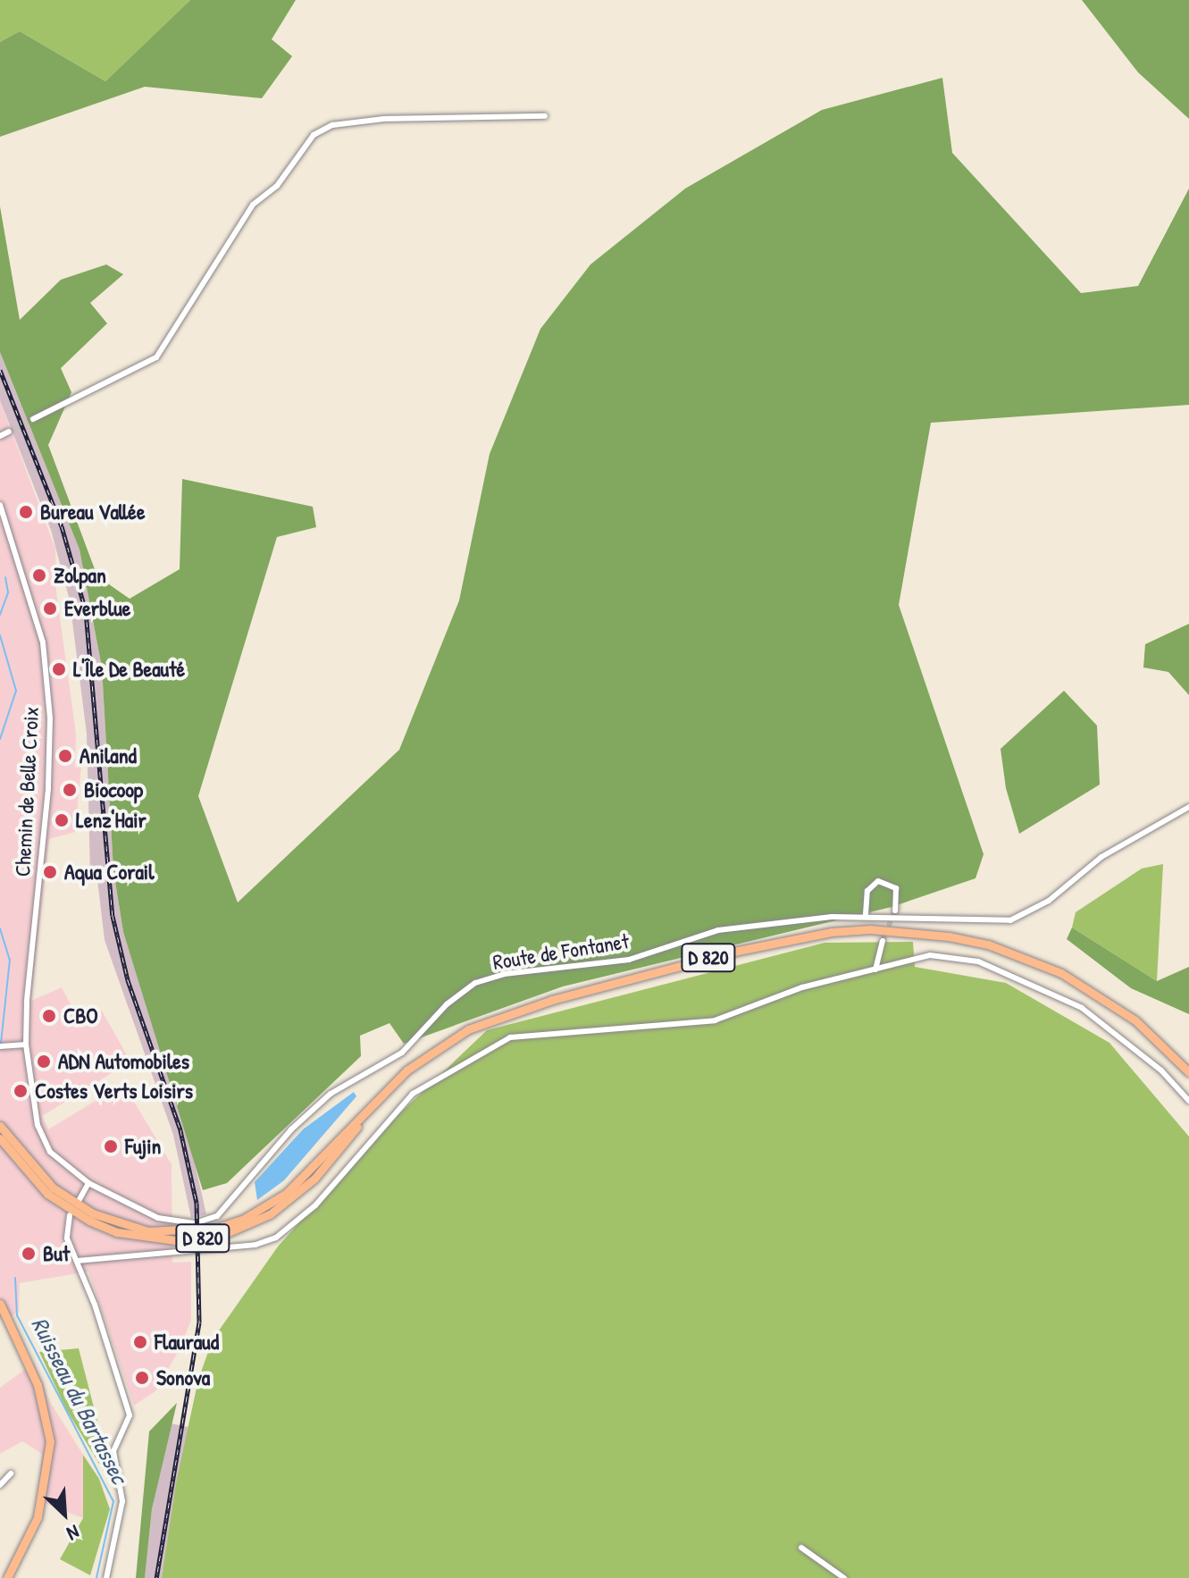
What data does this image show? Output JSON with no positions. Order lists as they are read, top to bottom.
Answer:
{
  "streets": {
    "main road": ["D 820"],
    "street": ["Chemin de Belle Croix", "Route de Fontanet"]
  },
  "crossings": [
    ["Chemin de Belle Croix", "Route de Fontanet"]
  ],
  "water": ["Ruisseau du Bartassec"],
  "places": [
    "Bureau Vallée",
    "Zolpan",
    "Everblue",
    "L'Île De Beauté",
    "Aniland",
    "Biocoop",
    "Lenz'Hair",
    "Aqua Corail",
    "CBO",
    "ADN Automobiles",
    "Costes Verts Loisirs",
    "Fujin",
    "But",
    "Flauraud",
    "Sonova"
  ],
  "north": "bottom right"
}
